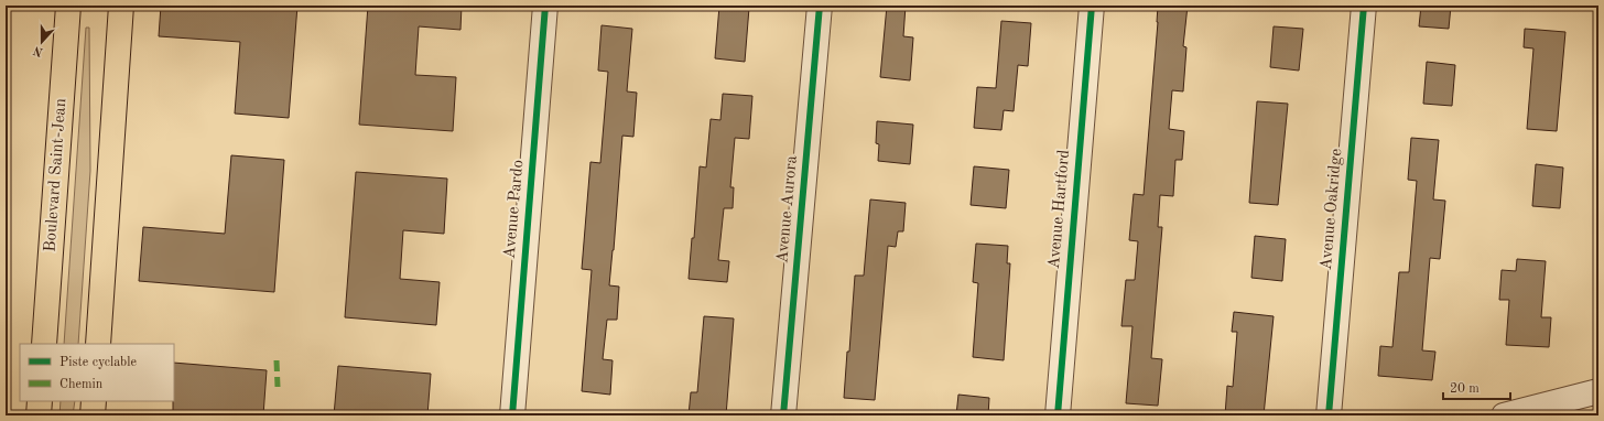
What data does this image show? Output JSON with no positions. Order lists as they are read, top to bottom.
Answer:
{
  "streets": {
    "main road": ["Boulevard Saint-Jean"],
    "street": [
      "Avenue Pardo",
      "Avenue Aurora",
      "Avenue Hartford",
      "Avenue Oakridge"
    ]
  },
  "legend": ["Piste cyclable", "Chemin"],
  "scale_bar": "20 m",
  "north": "bottom"
}
